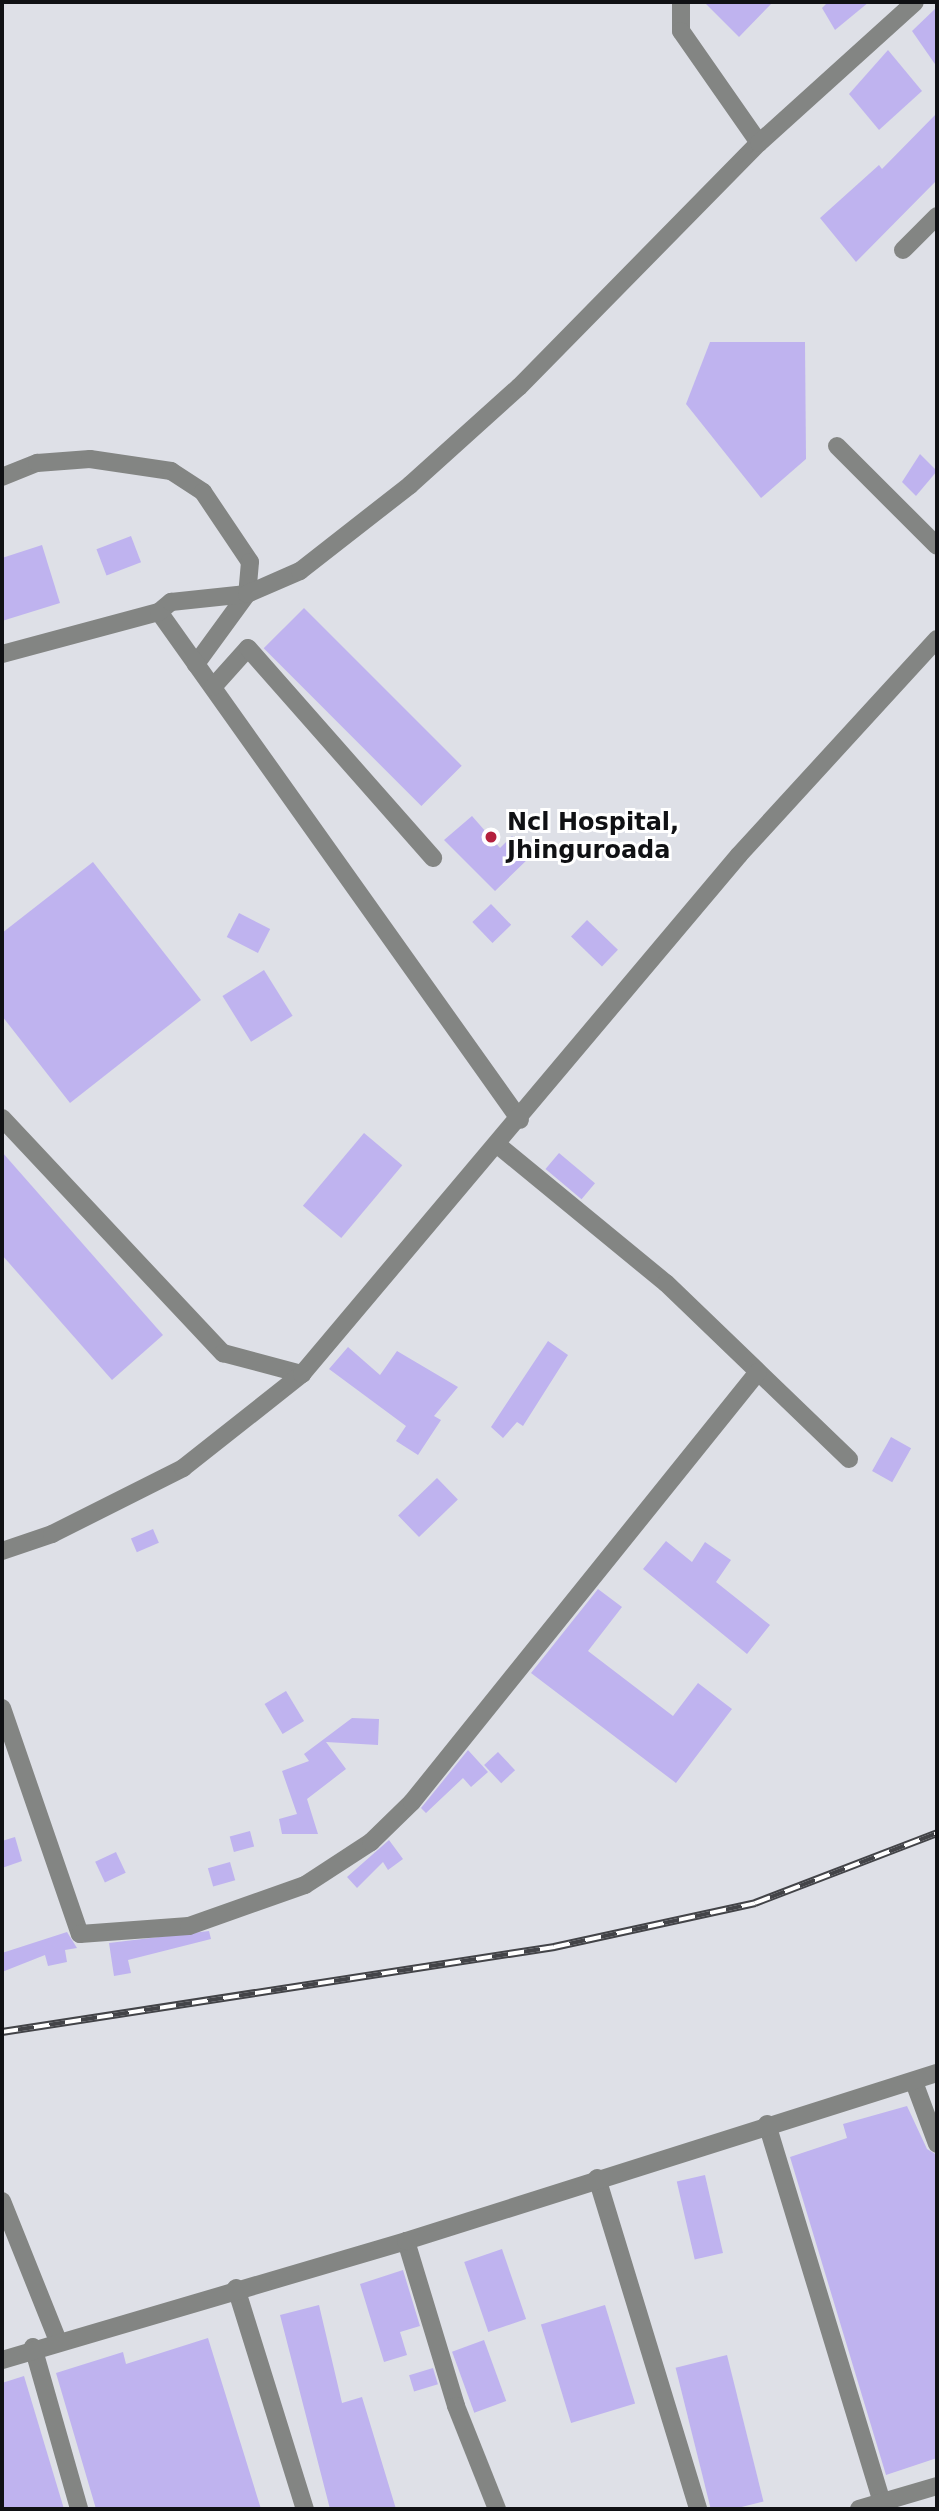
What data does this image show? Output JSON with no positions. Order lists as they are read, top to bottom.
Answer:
{
  "places": ["Ncl Hospital, Jhinguroada"]
}
